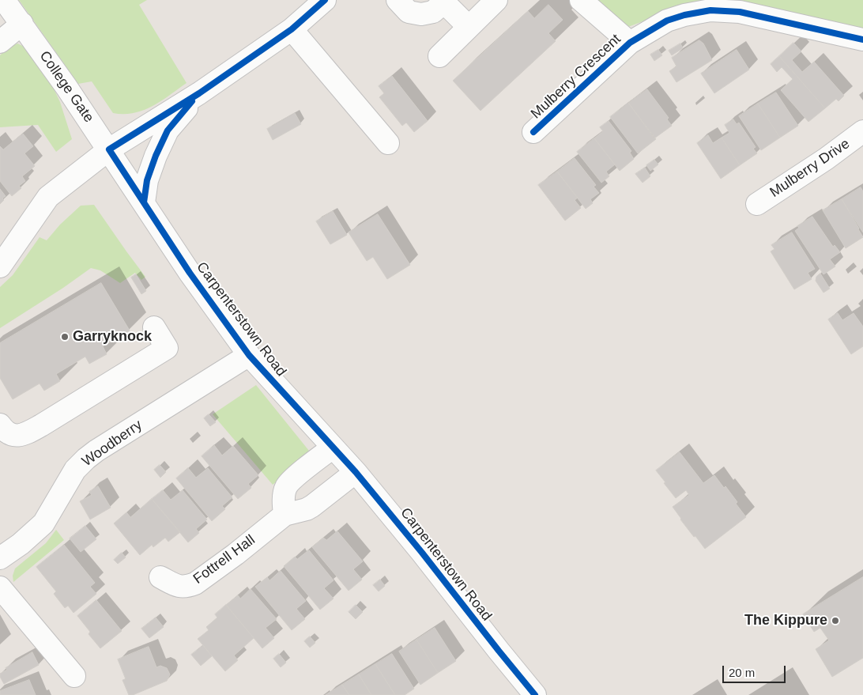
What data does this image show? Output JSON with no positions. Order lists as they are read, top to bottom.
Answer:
{
  "streets": {
    "street": [
      "Mulberry Crescent",
      "College Gate",
      "Mulberry Drive",
      "Carpenterstown Road",
      "Woodberry",
      "Fottrell Hall"
    ]
  },
  "crossings": [
    ["College Gate", "Carpenterstown Road"],
    ["Carpenterstown Road", "Woodberry"],
    ["Carpenterstown Road", "Fottrell Hall"]
  ],
  "places": ["Garryknock", "The Kippure"],
  "scale_bar": "20 m"
}
